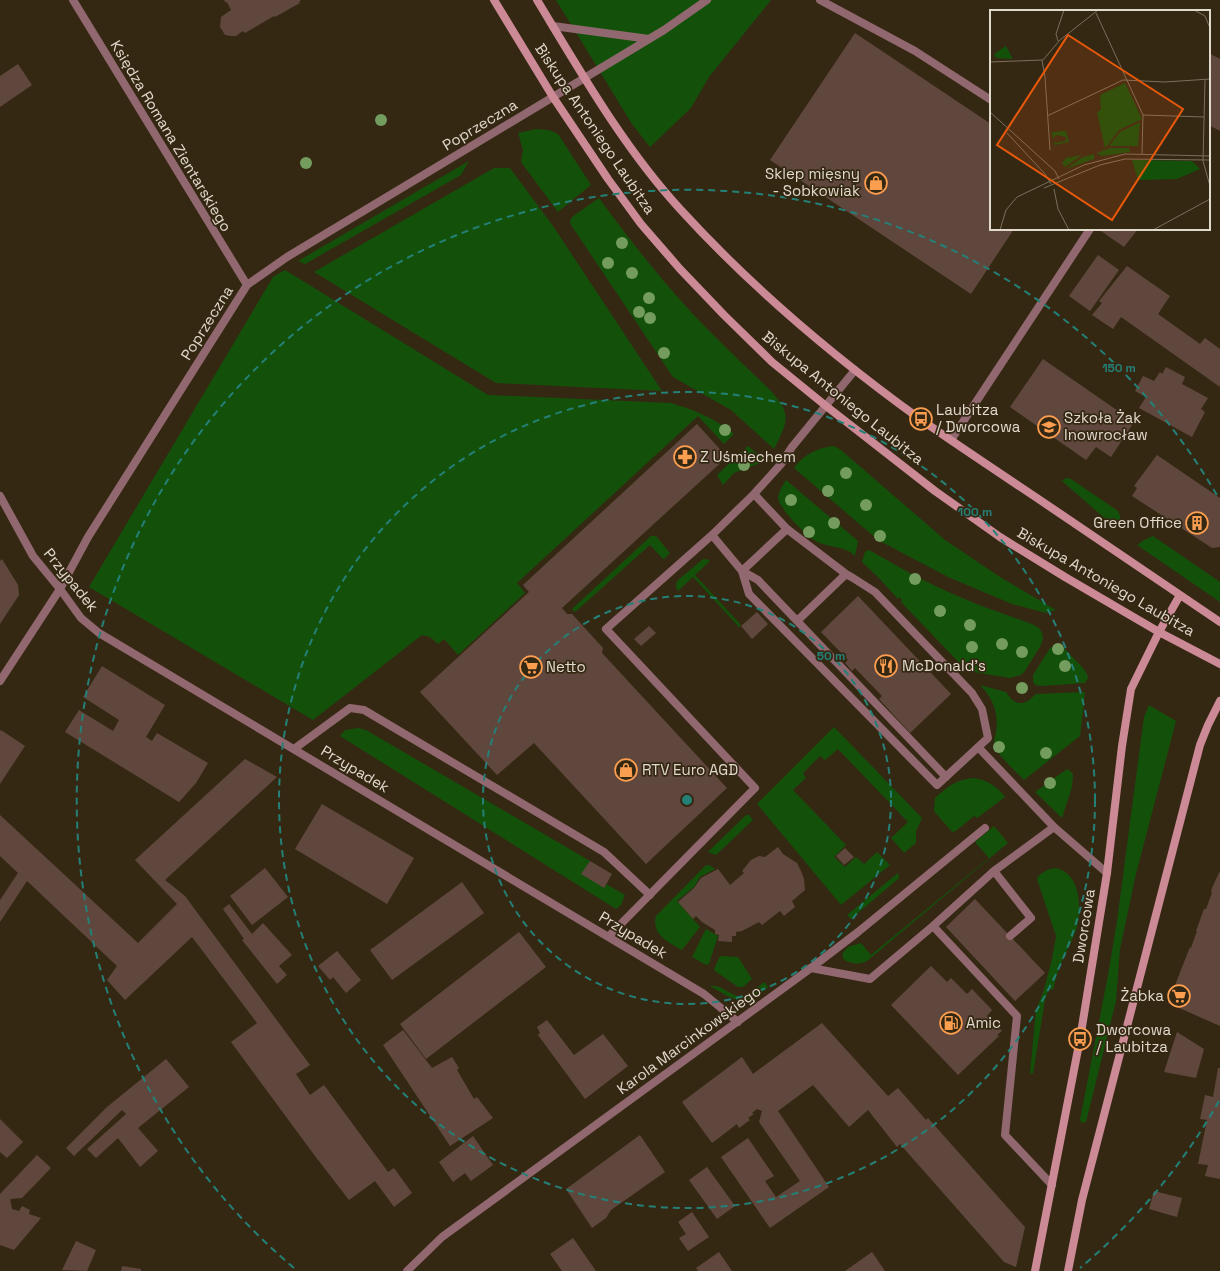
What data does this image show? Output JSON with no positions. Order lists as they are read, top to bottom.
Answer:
{
  "streets": {
    "main road": ["Biskupa Antoniego Laubitza", "Dworcowa"],
    "street": [
      "Poprzeczna",
      "Księdza Romana Zientarskiego",
      "Przypadek",
      "Karola Marcinkowskiego"
    ]
  },
  "crossings": [
    ["Poprzeczna", "Biskupa Antoniego Laubitza"],
    ["Poprzeczna", "Księdza Romana Zientarskiego"],
    ["Poprzeczna", "Przypadek"],
    ["Biskupa Antoniego Laubitza", "Dworcowa"],
    ["Przypadek", "Karola Marcinkowskiego"]
  ],
  "places": {
    "shop": ["Sklep mięsny - Sobkowiak", "RTV Euro AGD"],
    "bus stop": ["Laubitza / Dworcowa", "Dworcowa / Laubitza"],
    "school or university": ["Szkoła Żak Inowrocław"],
    "pharmacy": ["Z Uśmiechem"],
    "building": ["Green Office"],
    "restaurant": ["McDonald's"],
    "supermarket": ["Netto", "Żabka"],
    "fuel station": ["Amic"]
  },
  "rings": ["150 m", "100 m", "50 m"]
}
